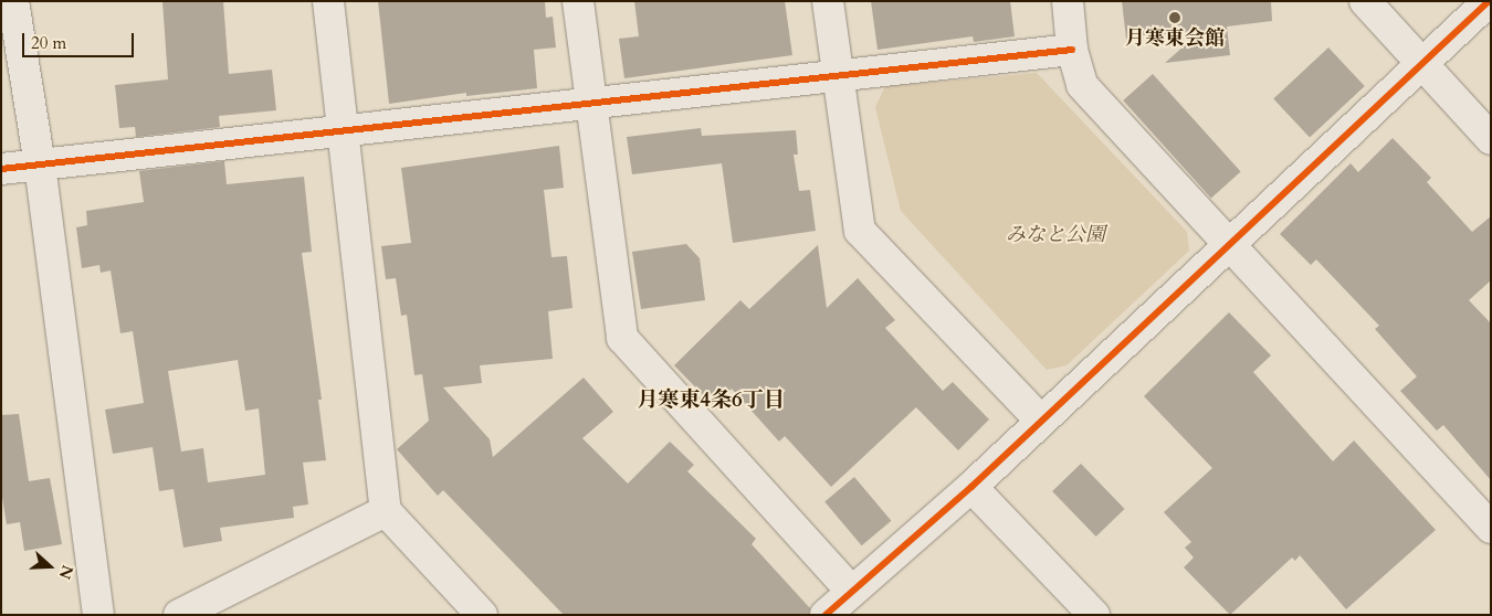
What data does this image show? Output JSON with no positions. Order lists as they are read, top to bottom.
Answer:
{
  "districts": ["月寒東4条6丁目"],
  "parks": ["みなと公園"],
  "places": ["月寒東会館"],
  "scale_bar": "20 m",
  "north": "right"
}
